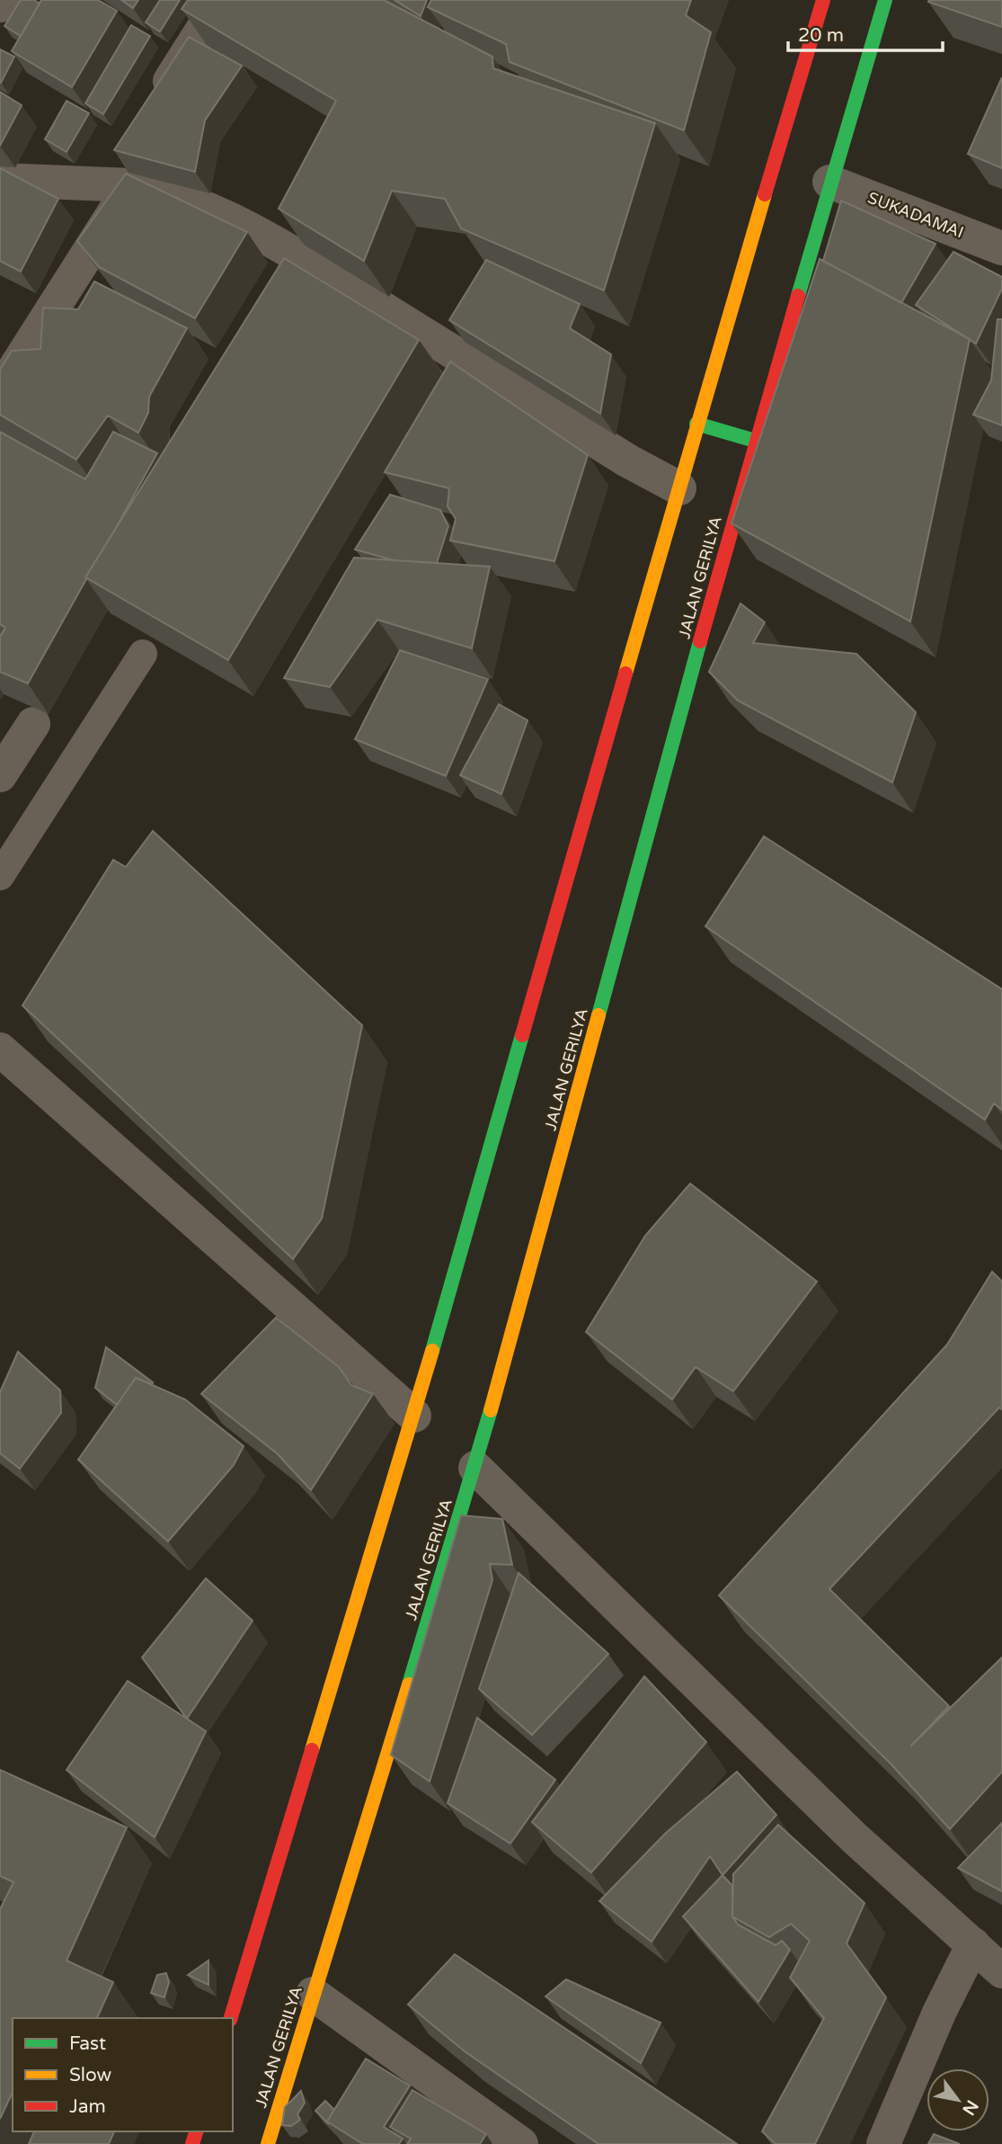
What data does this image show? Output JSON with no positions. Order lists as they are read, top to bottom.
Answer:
{
  "streets": {
    "highway": ["JALAN GERILYA"],
    "street": ["SUKADAMAI"]
  },
  "crossings": [
    ["SUKADAMAI", "JALAN GERILYA"]
  ],
  "legend": ["Fast", "Slow", "Jam"],
  "scale_bar": "20 m",
  "north": "bottom right"
}
